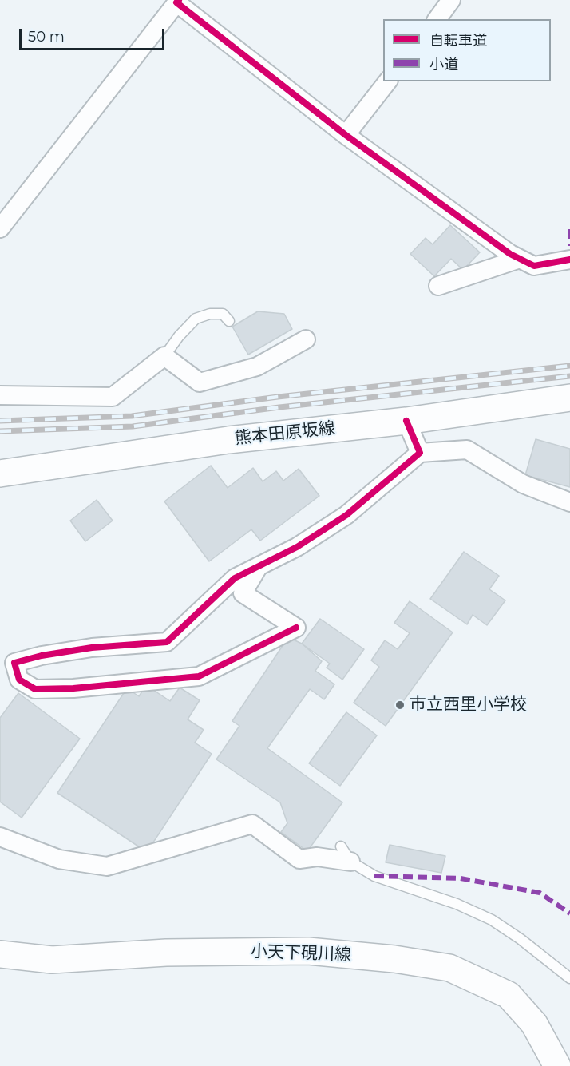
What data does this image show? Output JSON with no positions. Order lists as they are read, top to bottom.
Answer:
{
  "streets": {
    "main road": ["熊本田原坂線", "小天下硯川線"]
  },
  "places": ["市立西里小学校"],
  "legend": ["自転車道", "小道"],
  "scale_bar": "50 m"
}
